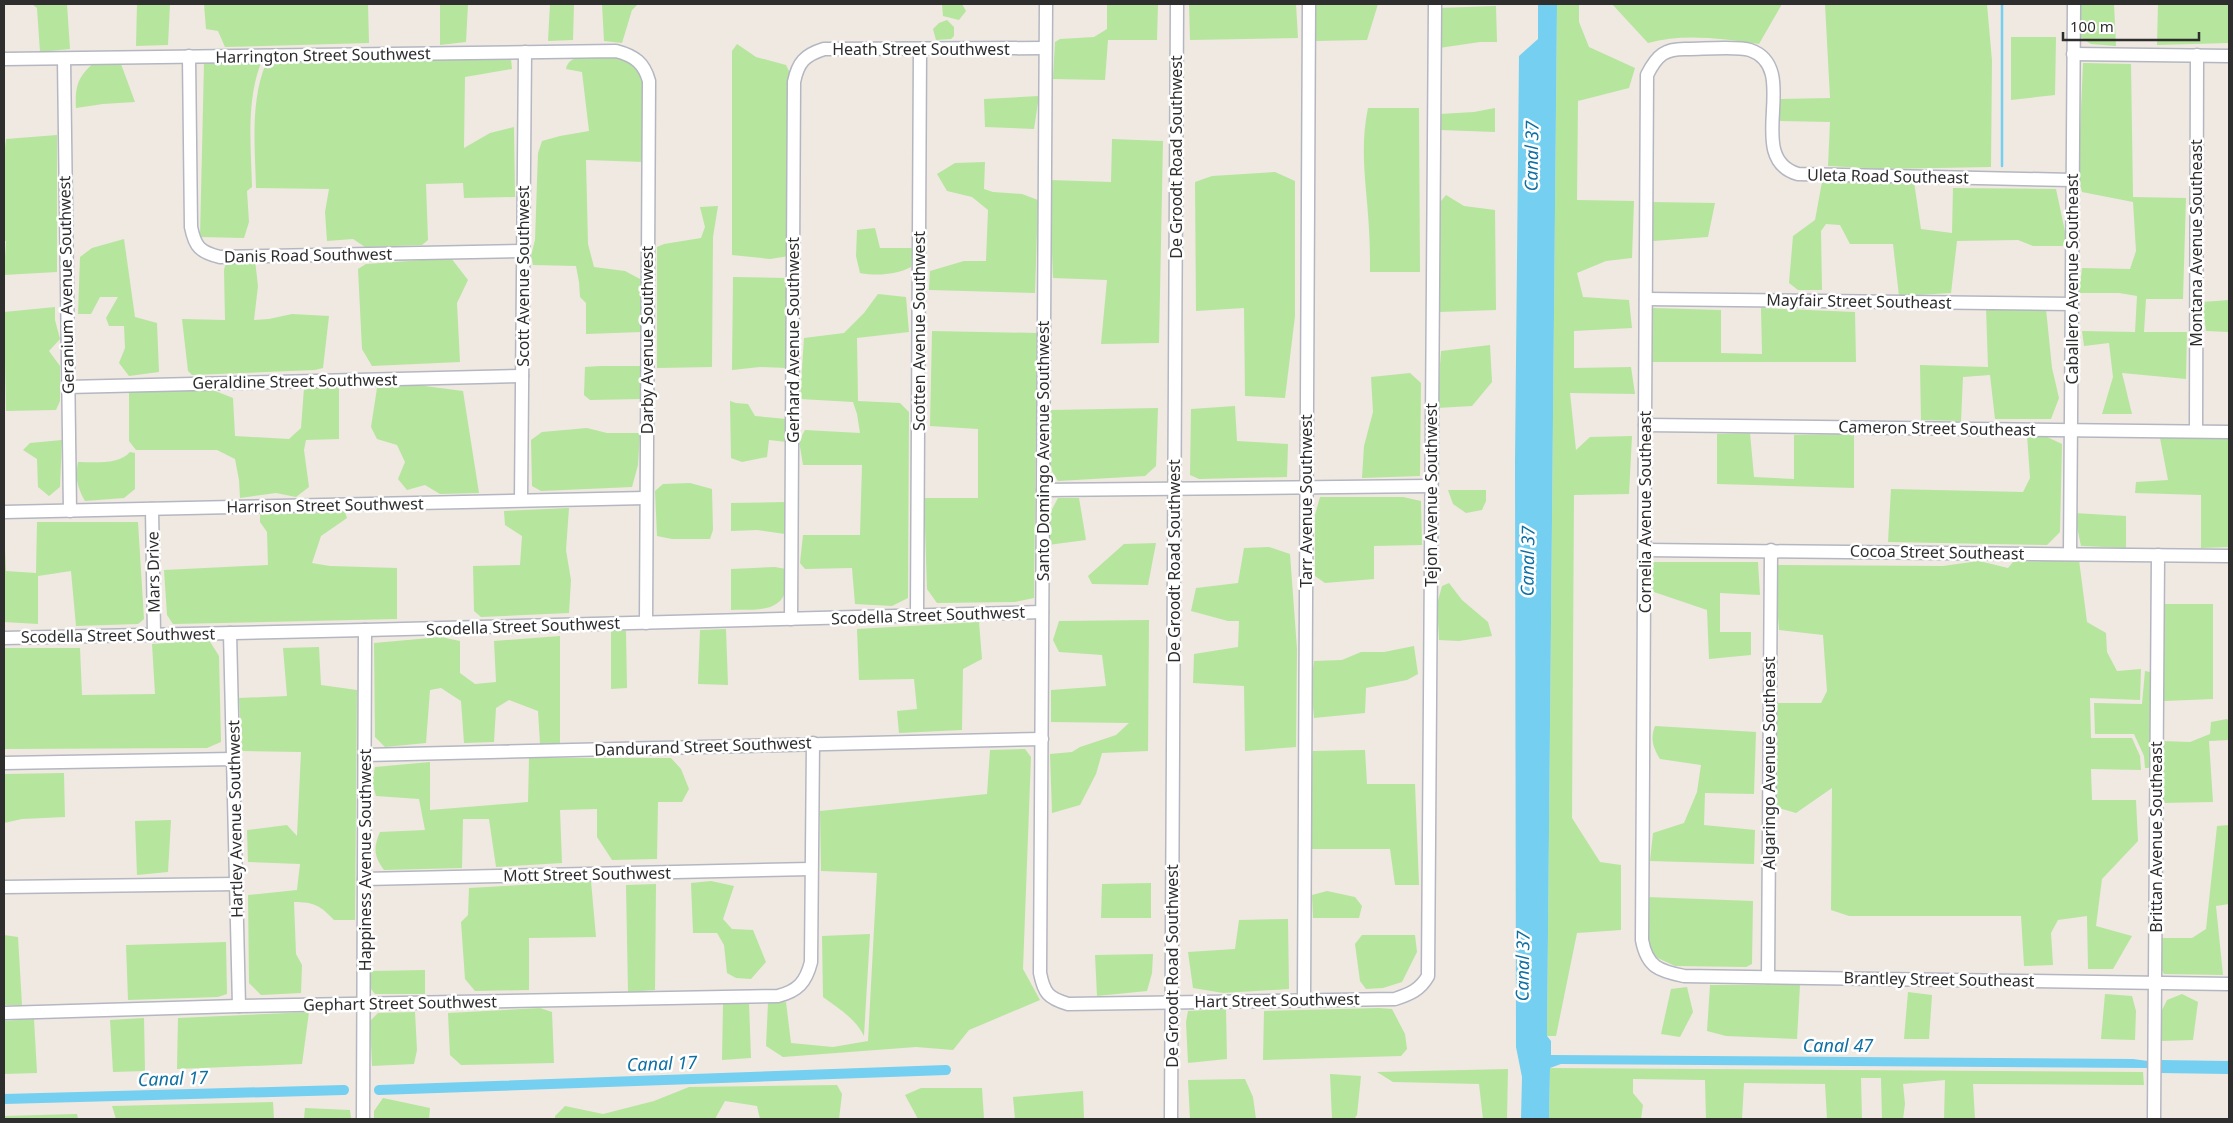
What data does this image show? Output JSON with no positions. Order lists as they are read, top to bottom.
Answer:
{
  "streets": {
    "street": [
      "Heath Street Southwest",
      "Harrington Street Southwest",
      "De Groodt Road Southwest",
      "Uleta Road Southeast",
      "Montana Avenue Southeast",
      "Danis Road Southwest",
      "Scott Avenue Southwest",
      "Caballero Avenue Southeast",
      "Geranium Avenue Southwest",
      "Mayfair Street Southeast",
      "Scotten Avenue Southwest",
      "Darby Avenue Southwest",
      "Gerhard Avenue Southwest",
      "Geraldine Street Southwest",
      "Cameron Street Southeast",
      "Santo Domingo Avenue Southwest",
      "Tejon Avenue Southwest",
      "Tarr Avenue Southwest",
      "Harrison Street Southwest",
      "Cornelia Avenue Southeast",
      "Cocoa Street Southeast",
      "Mars Drive",
      "Scodella Street Southwest",
      "Dandurand Street Southwest",
      "Algaringo Avenue Southeast",
      "Hartley Avenue Southwest",
      "Brittan Avenue Southeast",
      "Happiness Avenue Southwest",
      "Mott Street Southwest",
      "Brantley Street Southeast",
      "Hart Street Southwest",
      "Gephart Street Southwest"
    ]
  },
  "crossings": [
    ["Heath Street Southwest", "Scotten Avenue Southwest"],
    ["Heath Street Southwest", "Gerhard Avenue Southwest"],
    ["Heath Street Southwest", "Santo Domingo Avenue Southwest"],
    ["Harrington Street Southwest", "Danis Road Southwest"],
    ["Harrington Street Southwest", "Scott Avenue Southwest"],
    ["Harrington Street Southwest", "Geranium Avenue Southwest"],
    ["Harrington Street Southwest", "Darby Avenue Southwest"],
    ["De Groodt Road Southwest", "Hart Street Southwest"],
    ["Uleta Road Southeast", "Caballero Avenue Southeast"],
    ["Uleta Road Southeast", "Cornelia Avenue Southeast"],
    ["Montana Avenue Southeast", "Cameron Street Southeast"],
    ["Danis Road Southwest", "Scott Avenue Southwest"],
    ["Scott Avenue Southwest", "Geraldine Street Southwest"],
    ["Scott Avenue Southwest", "Harrison Street Southwest"],
    ["Caballero Avenue Southeast", "Mayfair Street Southeast"],
    ["Caballero Avenue Southeast", "Cameron Street Southeast"],
    ["Caballero Avenue Southeast", "Cocoa Street Southeast"],
    ["Geranium Avenue Southwest", "Geraldine Street Southwest"],
    ["Geranium Avenue Southwest", "Harrison Street Southwest"],
    ["Mayfair Street Southeast", "Cornelia Avenue Southeast"],
    ["Scotten Avenue Southwest", "Scodella Street Southwest"],
    ["Darby Avenue Southwest", "Harrison Street Southwest"],
    ["Darby Avenue Southwest", "Scodella Street Southwest"],
    ["Gerhard Avenue Southwest", "Scodella Street Southwest"],
    ["Cameron Street Southeast", "Cornelia Avenue Southeast"],
    ["Santo Domingo Avenue Southwest", "Scodella Street Southwest"],
    ["Santo Domingo Avenue Southwest", "Dandurand Street Southwest"],
    ["Santo Domingo Avenue Southwest", "Hart Street Southwest"],
    ["Tejon Avenue Southwest", "Hart Street Southwest"],
    ["Tarr Avenue Southwest", "Hart Street Southwest"],
    ["Harrison Street Southwest", "Mars Drive"],
    ["Cornelia Avenue Southeast", "Cocoa Street Southeast"],
    ["Cornelia Avenue Southeast", "Brantley Street Southeast"],
    ["Cocoa Street Southeast", "Algaringo Avenue Southeast"],
    ["Cocoa Street Southeast", "Brittan Avenue Southeast"],
    ["Mars Drive", "Scodella Street Southwest"],
    ["Scodella Street Southwest", "Hartley Avenue Southwest"],
    ["Scodella Street Southwest", "Happiness Avenue Southwest"],
    ["Dandurand Street Southwest", "Happiness Avenue Southwest"],
    ["Algaringo Avenue Southeast", "Brantley Street Southeast"],
    ["Hartley Avenue Southwest", "Gephart Street Southwest"],
    ["Brittan Avenue Southeast", "Brantley Street Southeast"],
    ["Happiness Avenue Southwest", "Mott Street Southwest"],
    ["Happiness Avenue Southwest", "Gephart Street Southwest"],
    ["Mott Street Southwest", "Gephart Street Southwest"]
  ],
  "water": ["Canal 37", "Canal 47", "Canal 17"],
  "scale_bar": "100 m"
}
